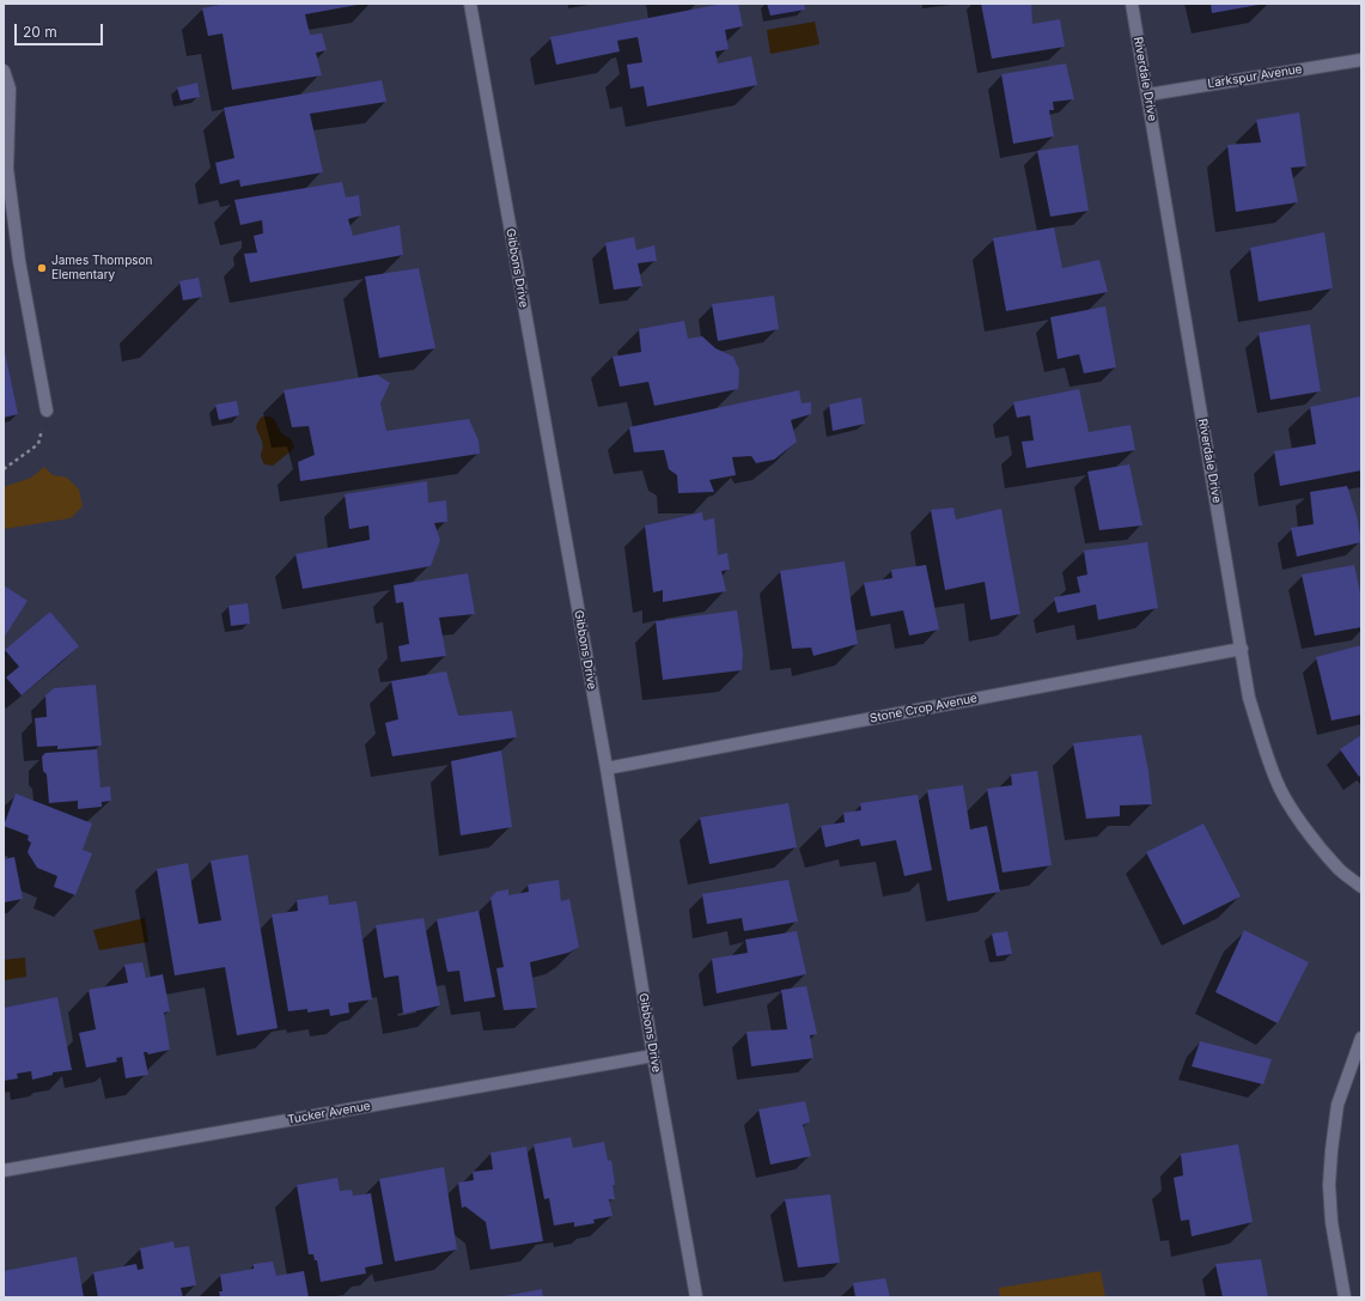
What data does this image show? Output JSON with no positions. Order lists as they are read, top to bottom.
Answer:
{
  "streets": {
    "street": [
      "Larkspur Avenue",
      "Riverdale Drive",
      "Gibbons Drive",
      "Stone Crop Avenue",
      "Tucker Avenue"
    ]
  },
  "crossings": [
    ["Larkspur Avenue", "Riverdale Drive"],
    ["Riverdale Drive", "Stone Crop Avenue"],
    ["Gibbons Drive", "Stone Crop Avenue"],
    ["Gibbons Drive", "Tucker Avenue"]
  ],
  "places": ["James Thompson Elementary"],
  "scale_bar": "20 m"
}
